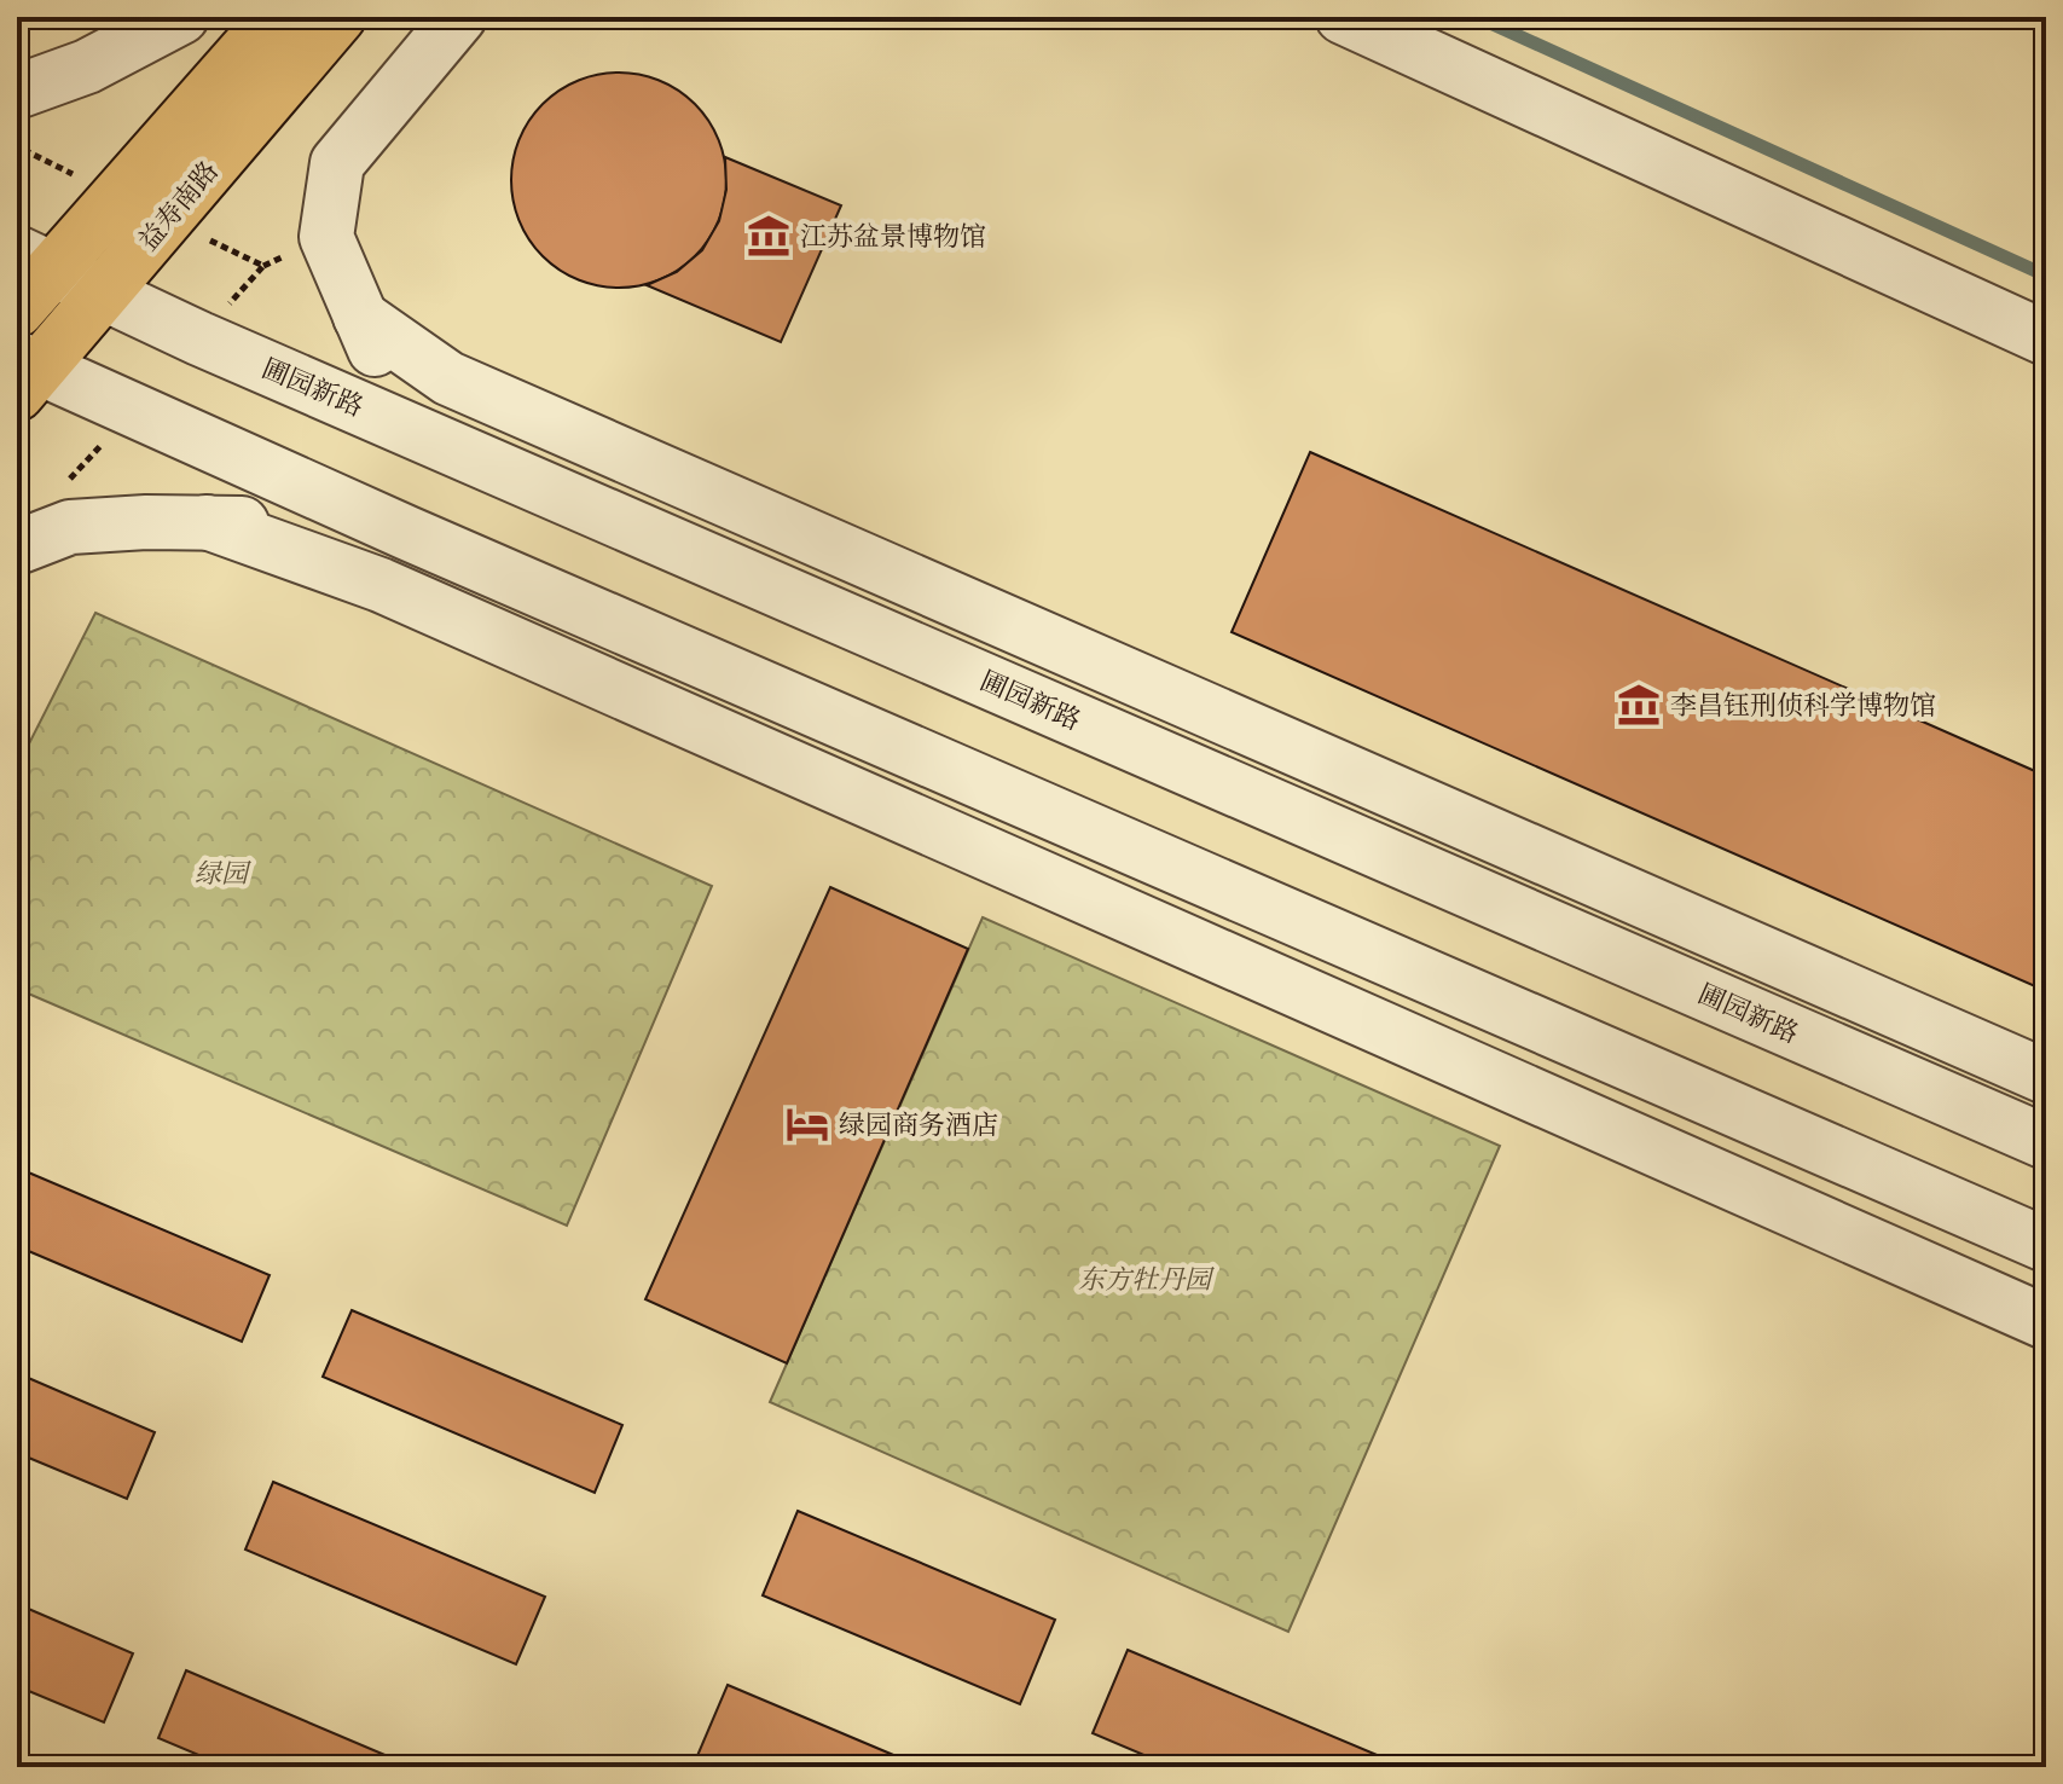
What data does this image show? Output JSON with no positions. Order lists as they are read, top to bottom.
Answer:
{
  "streets": {
    "main road": ["益寿南路"],
    "street": ["圃园新路"]
  },
  "crossings": [
    ["益寿南路", "圃园新路"]
  ],
  "parks": ["绿园", "东方牡丹园"],
  "places": {
    "museum": ["江苏盆景博物馆", "李昌钰刑侦科学博物馆"],
    "hotel": ["绿园商务酒店"]
  }
}
